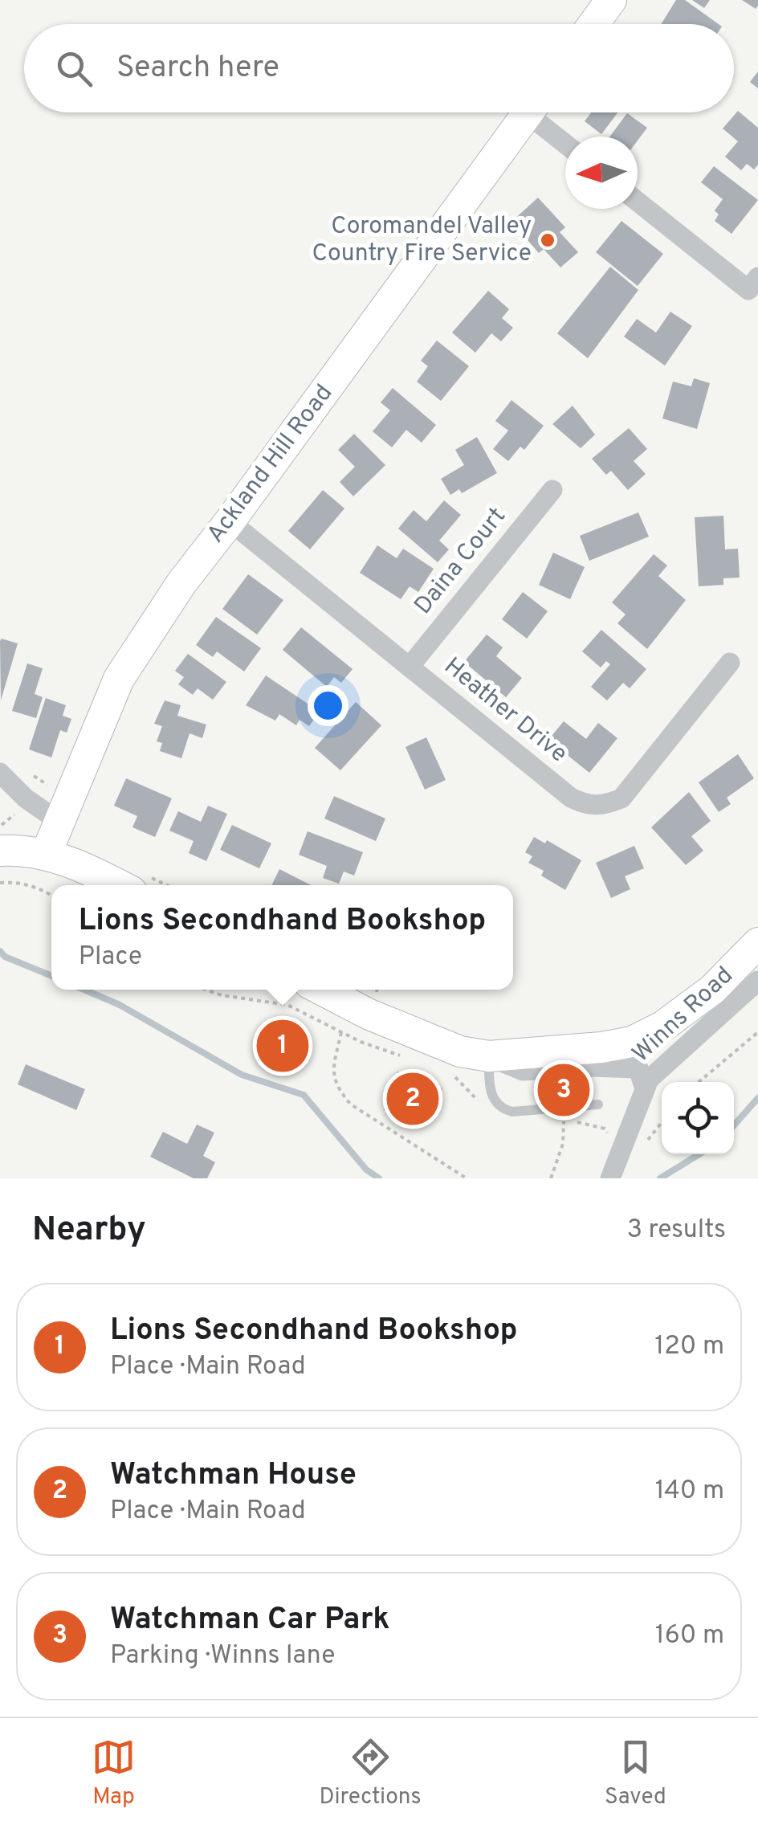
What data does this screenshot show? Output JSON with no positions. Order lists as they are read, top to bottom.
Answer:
{
  "streets": {
    "street": [
      "Ackland Hill Road",
      "Daina Court",
      "Heather Drive",
      "Winns Road"
    ]
  },
  "crossings": [
    ["Ackland Hill Road", "Heather Drive"],
    ["Daina Court", "Heather Drive"]
  ],
  "places": ["Coromandel Valley Country Fire Service"],
  "north": "left",
  "page": {
    "search": "Search here",
    "popup": ["Lions Secondhand Bookshop", "Place"],
    "pins": ["1", "3", "2"],
    "heading": ["Nearby", "3 results"],
    "list": [
      {
        "mark": "1",
        "name": "Lions Secondhand Bookshop",
        "note": "Place · Main Road",
        "value": "120 m"
      },
      {
        "mark": "2",
        "name": "Watchman House",
        "note": "Place · Main Road",
        "value": "140 m"
      },
      {
        "mark": "3",
        "name": "Watchman Car Park",
        "note": "Parking · Winns lane",
        "value": "160 m"
      }
    ],
    "nav": ["Map", "Directions", "Saved"]
  }
}
